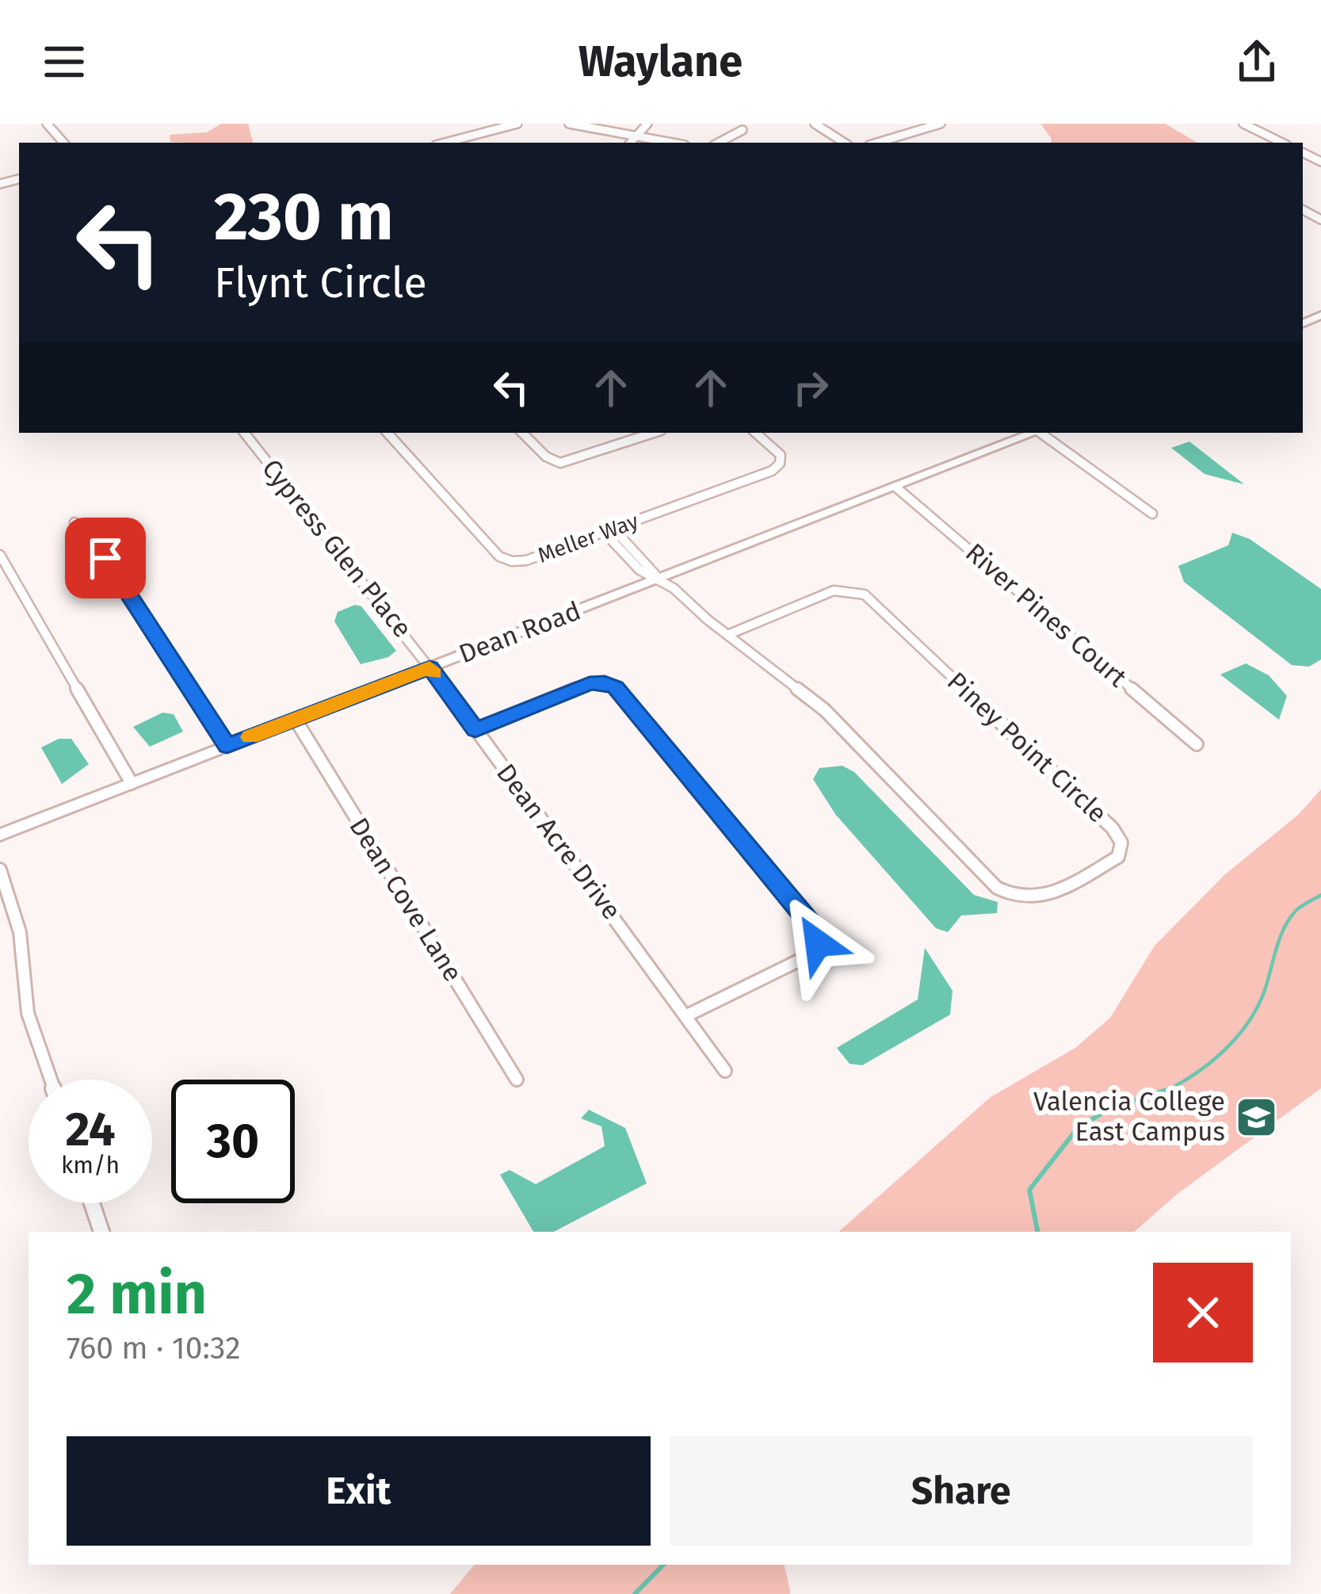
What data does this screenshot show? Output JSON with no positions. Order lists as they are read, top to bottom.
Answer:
{
  "streets": {
    "main road": ["Dean Road"],
    "street": [
      "Meller Way",
      "Cypress Glen Place",
      "River Pines Court",
      "Piney Point Circle",
      "Dean Acre Drive",
      "Dean Cove Lane"
    ]
  },
  "crossings": [
    ["Meller Way", "Piney Point Circle"],
    ["Cypress Glen Place", "Dean Road"],
    ["Cypress Glen Place", "Dean Acre Drive"],
    ["River Pines Court", "Dean Road"],
    ["Dean Road", "Piney Point Circle"],
    ["Dean Road", "Dean Acre Drive"],
    ["Dean Road", "Dean Cove Lane"]
  ],
  "places": {
    "school or university": ["Valencia College East Campus"]
  },
  "page": {
    "header": "Waylane",
    "turn": ["230 m", "Flynt Circle"],
    "speed": "24 km/h",
    "limit": "30",
    "heading": ["2 min", "760 m · 10:32"],
    "buttons": ["Exit", "Share"]
  }
}
